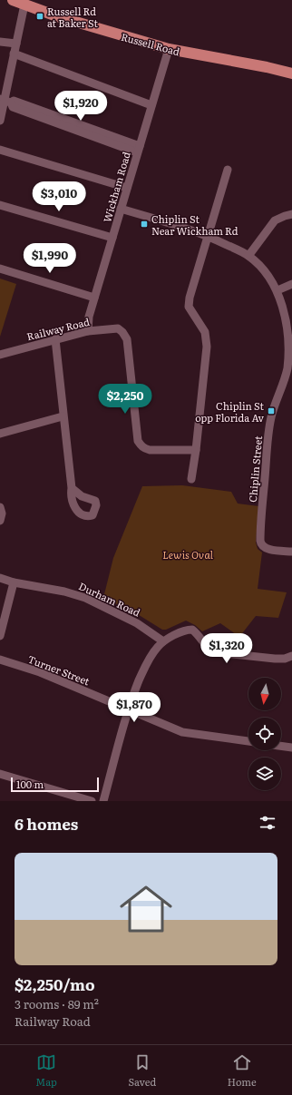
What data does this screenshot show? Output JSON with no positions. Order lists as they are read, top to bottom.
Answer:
{
  "streets": {
    "main road": ["Russell Road"],
    "street": [
      "Wickham Road",
      "Railway Road",
      "Chiplin Street",
      "Durham Road",
      "Turner Street"
    ]
  },
  "crossings": [
    ["Russell Road", "Wickham Road"],
    ["Wickham Road", "Railway Road"],
    ["Wickham Road", "Chiplin Street"]
  ],
  "parks": ["Lewis Oval"],
  "places": {
    "transit": ["Russell Rd at Baker St", "Chiplin St Near Wickham Rd", "Chiplin St opp Florida Av"]
  },
  "scale_bar": "100 m",
  "north": "bottom",
  "page": {
    "price": [
      "$1,920",
      "$3,010",
      "$1,990",
      "$2,250",
      "$1,320",
      "$1,870"
    ],
    "scale": "100 m",
    "heading": "6 homes",
    "list": [
      {
        "name": "$2,250/mo",
        "note": "3 rooms · 89 m² · Railway Road"
      }
    ],
    "tabs": ["Map", "Saved", "Home"]
  }
}
